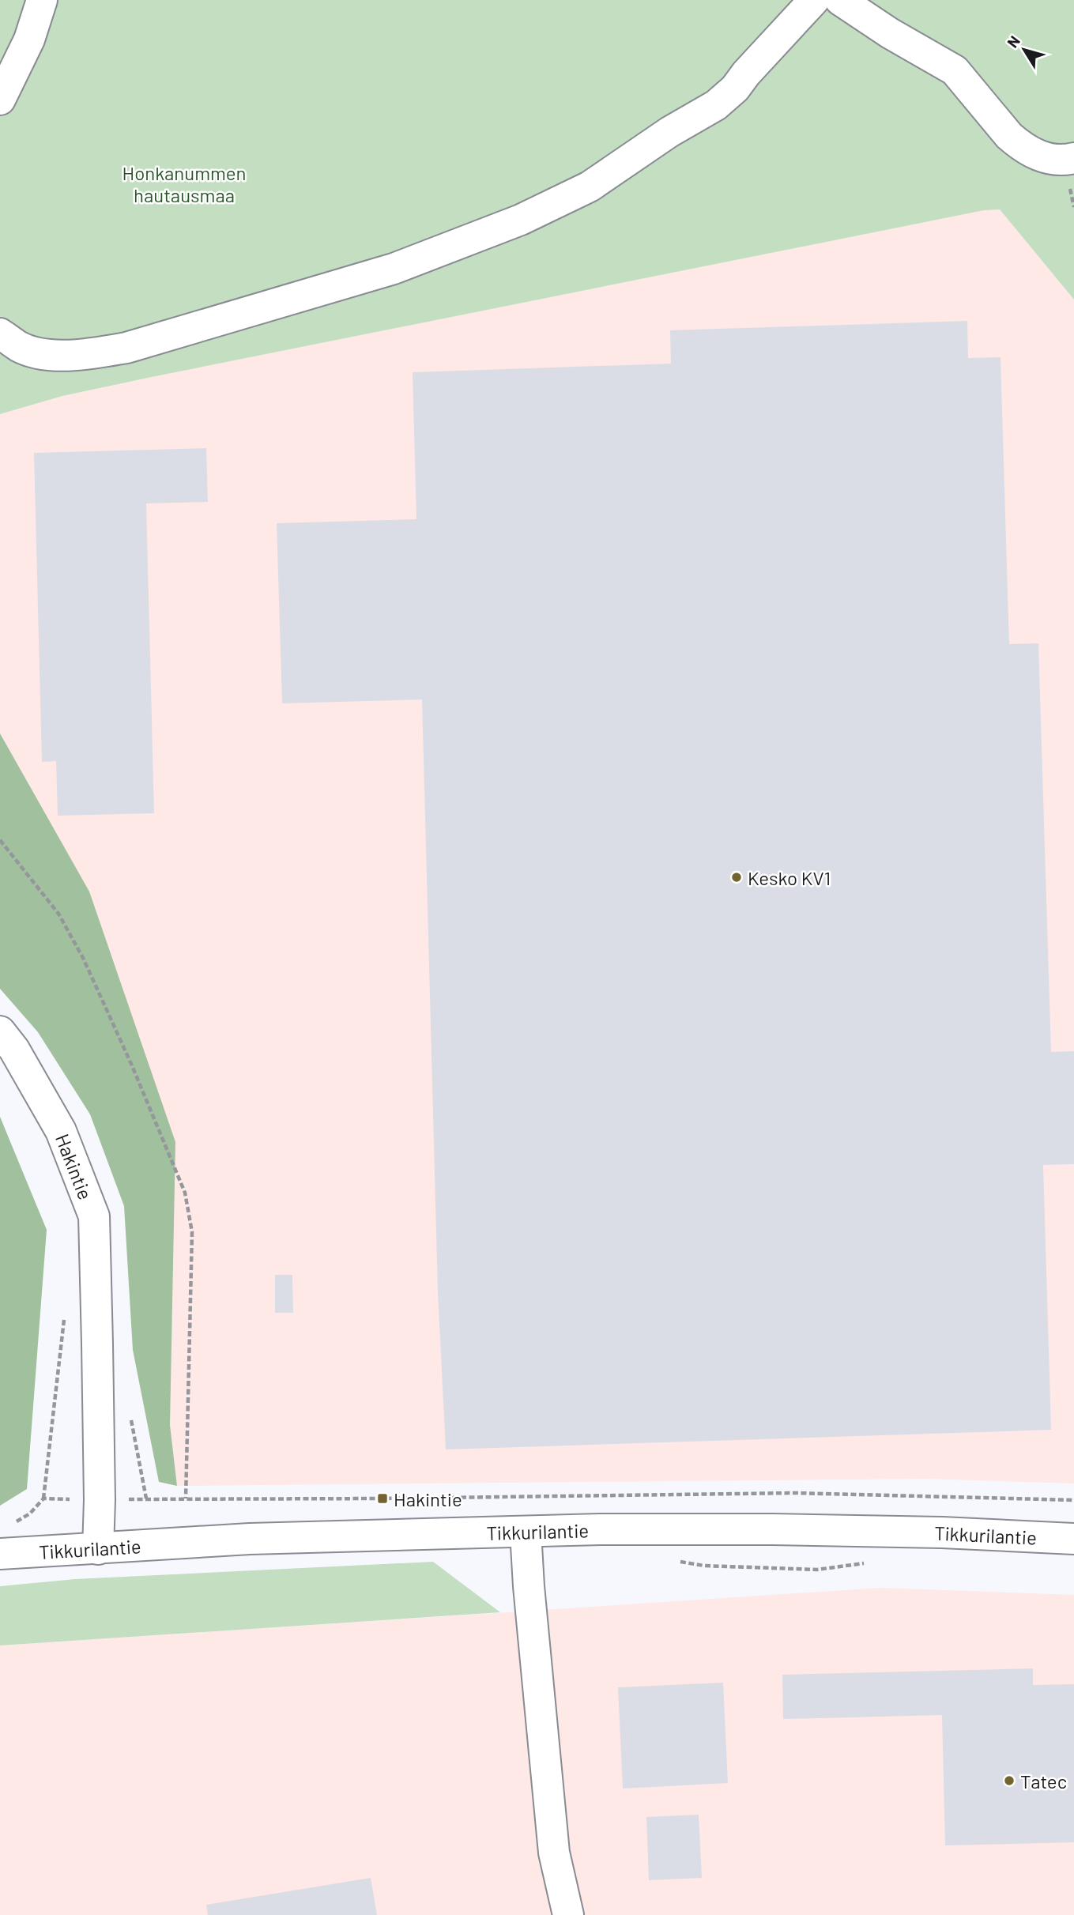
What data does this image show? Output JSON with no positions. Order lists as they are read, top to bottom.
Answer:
{
  "streets": {
    "main road": ["Hakintie", "Tikkurilantie"]
  },
  "crossings": [
    ["Hakintie", "Tikkurilantie"]
  ],
  "parks": ["Honkanummen hautausmaa"],
  "places": {
    "other": ["Kesko KV1", "Tatec"],
    "transit": ["Hakintie"]
  },
  "north": "top left"
}
